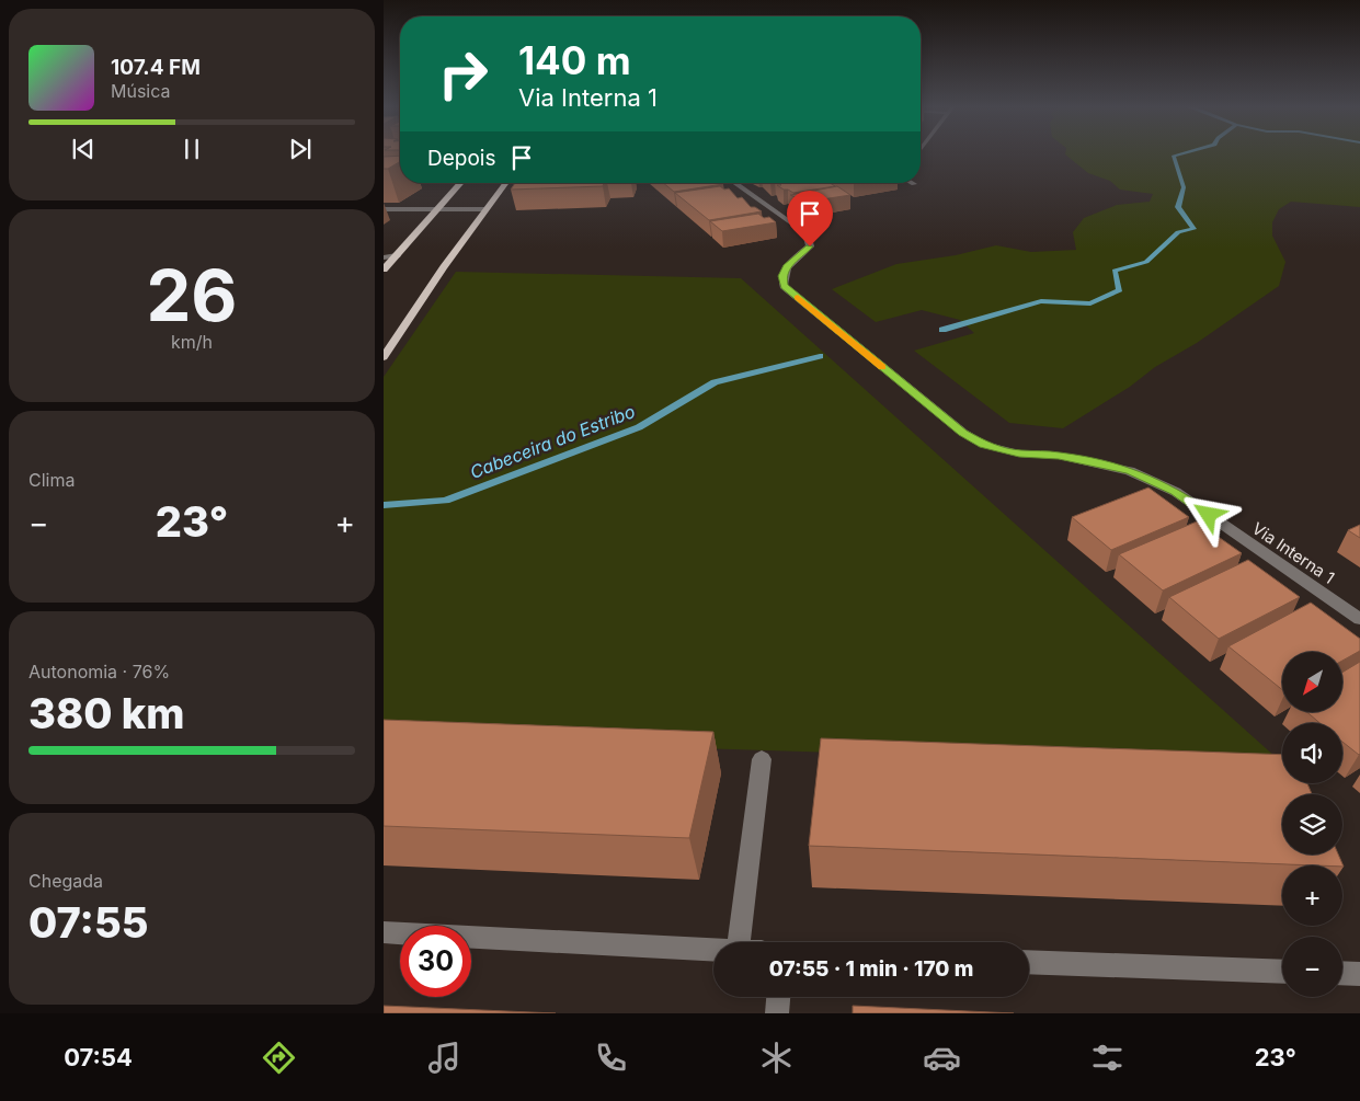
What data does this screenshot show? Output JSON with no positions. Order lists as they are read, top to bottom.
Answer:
{
  "streets": {
    "street": ["Via Interna 1"]
  },
  "water": ["Cabeceira do Estribo"],
  "north": "bottom left",
  "page": {
    "turn": ["140 m", "Via Interna 1"],
    "song": ["107.4 FM", "Música"],
    "then": "Depois",
    "tile": [
      ["26", "km/h"],
      "Clima",
      ["Autonomia · 76%", "380 km"],
      ["Chegada", "07:55"]
    ],
    "heat": ["−", "23°", "+"],
    "map_buttons": ["+", "−"],
    "limit": "30",
    "trip": "07:55 · 1 min · 170 m",
    "tabs": ["07:54", "23°"]
  }
}
